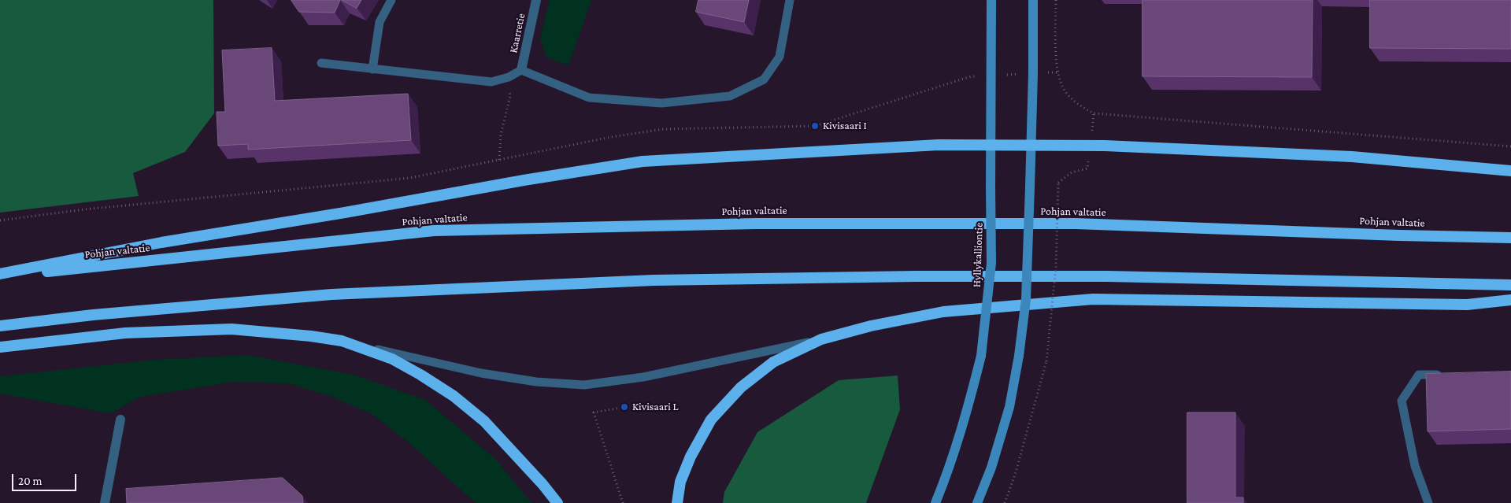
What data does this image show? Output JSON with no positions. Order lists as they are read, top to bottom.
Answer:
{
  "streets": {
    "highway": ["Pohjan valtatie"],
    "main road": ["Hyllykalliontie"],
    "street": ["Kaarretie"]
  },
  "places": ["Kivisaari I", "Kivisaari L"],
  "scale_bar": "20 m"
}
